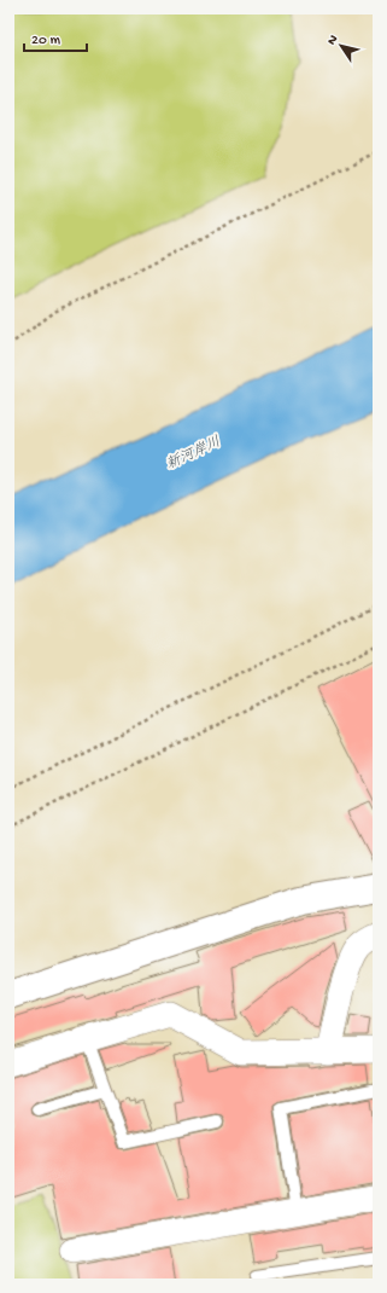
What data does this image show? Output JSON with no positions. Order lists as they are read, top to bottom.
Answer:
{
  "water": ["新河岸川"],
  "scale_bar": "20 m",
  "north": "top left"
}
